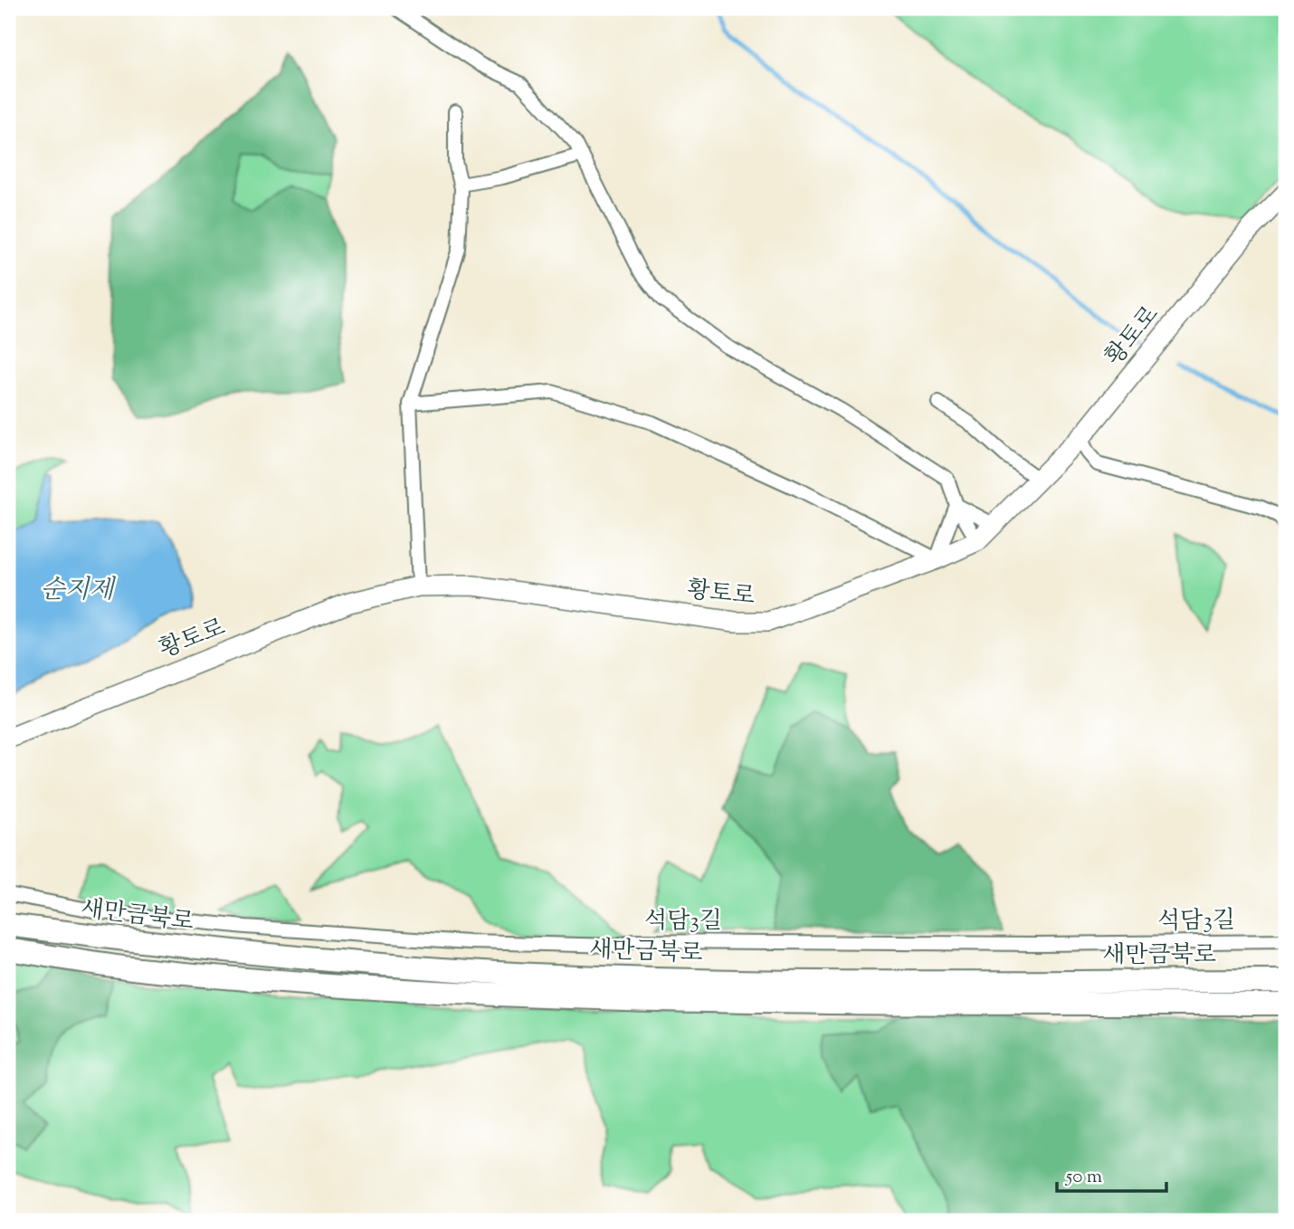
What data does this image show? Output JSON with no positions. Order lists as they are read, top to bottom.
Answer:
{
  "streets": {
    "highway": ["새만금북로"],
    "main road": ["황토로"],
    "street": ["석담3길"]
  },
  "water": ["순지제"],
  "scale_bar": "50 m"
}
